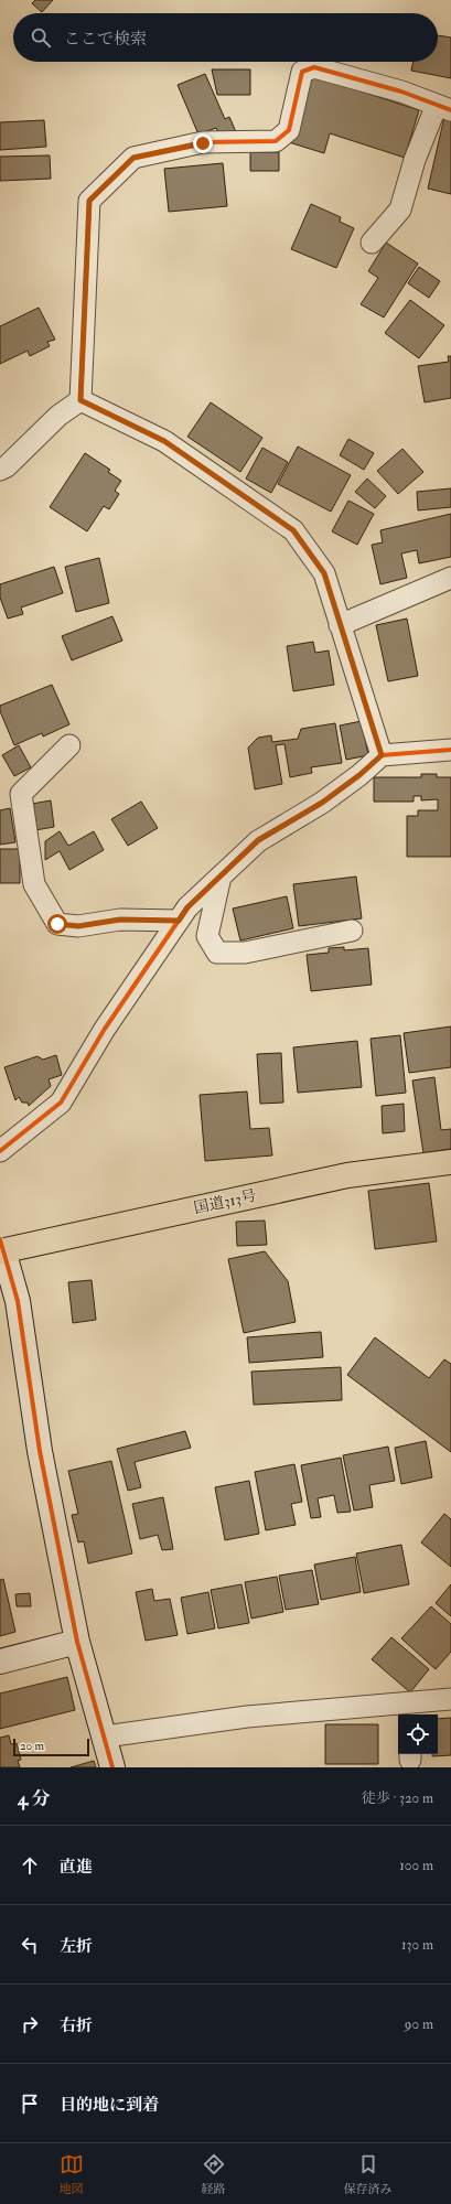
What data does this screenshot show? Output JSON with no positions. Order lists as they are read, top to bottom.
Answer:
{
  "streets": {
    "highway": ["国道313号"]
  },
  "scale_bar": "20 m",
  "page": {
    "search": "ここで検索",
    "scale": "20 m",
    "heading": ["4 分", "徒歩 · 320 m"],
    "list": [
      ["直進", "100 m"],
      ["左折", "130 m"],
      ["右折", "90 m"],
      "目的地に到着"
    ],
    "nav": ["地図", "経路", "保存済み"]
  }
}
